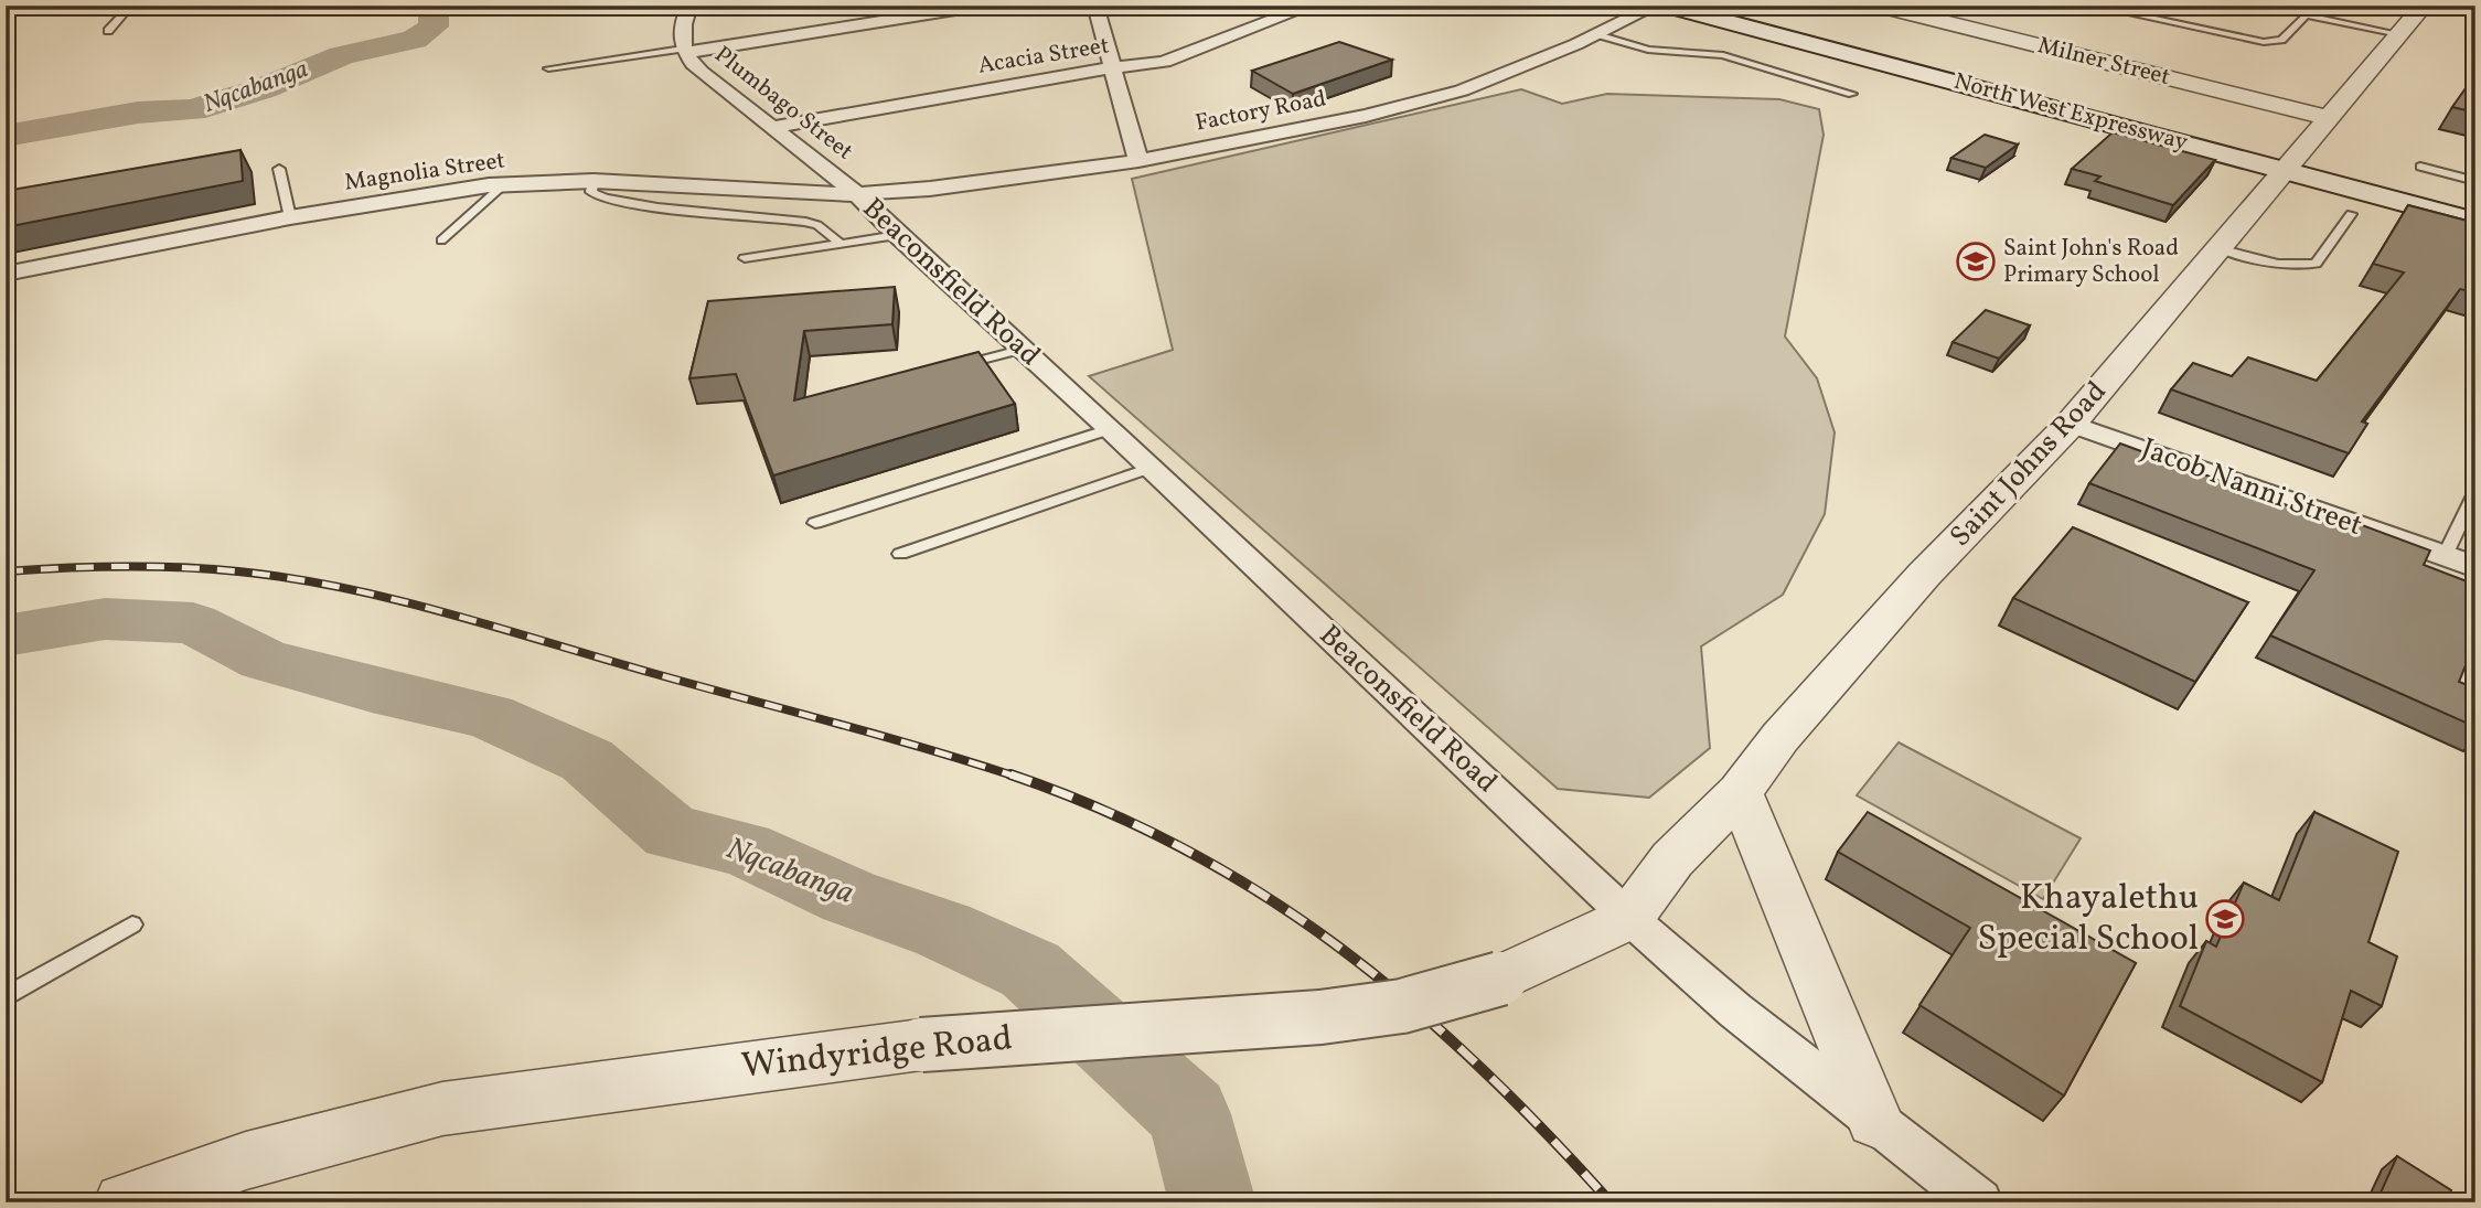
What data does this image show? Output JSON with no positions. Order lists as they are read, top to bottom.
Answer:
{
  "streets": {
    "main road": ["North West Expressway"],
    "street": [
      "Acacia Street",
      "Milner Street",
      "Plumbago Street",
      "Factory Road",
      "Magnolia Street",
      "Beaconsfield Road",
      "Saint Johns Road",
      "Jacob Nanni Street",
      "Windyridge Road"
    ]
  },
  "crossings": [
    ["Acacia Street", "Plumbago Street"],
    ["Milner Street", "Saint Johns Road"],
    ["Plumbago Street", "Factory Road"],
    ["Plumbago Street", "Magnolia Street"],
    ["Plumbago Street", "Beaconsfield Road"],
    ["Factory Road", "Magnolia Street"],
    ["Factory Road", "Beaconsfield Road"],
    ["North West Expressway", "Saint Johns Road"],
    ["Magnolia Street", "Beaconsfield Road"],
    ["Beaconsfield Road", "Saint Johns Road"],
    ["Beaconsfield Road", "Windyridge Road"],
    ["Saint Johns Road", "Jacob Nanni Street"],
    ["Saint Johns Road", "Windyridge Road"]
  ],
  "water": ["Nqcabanga"],
  "places": {
    "school or university": ["Saint John's Road Primary School", "Khayalethu Special School"]
  }
}
